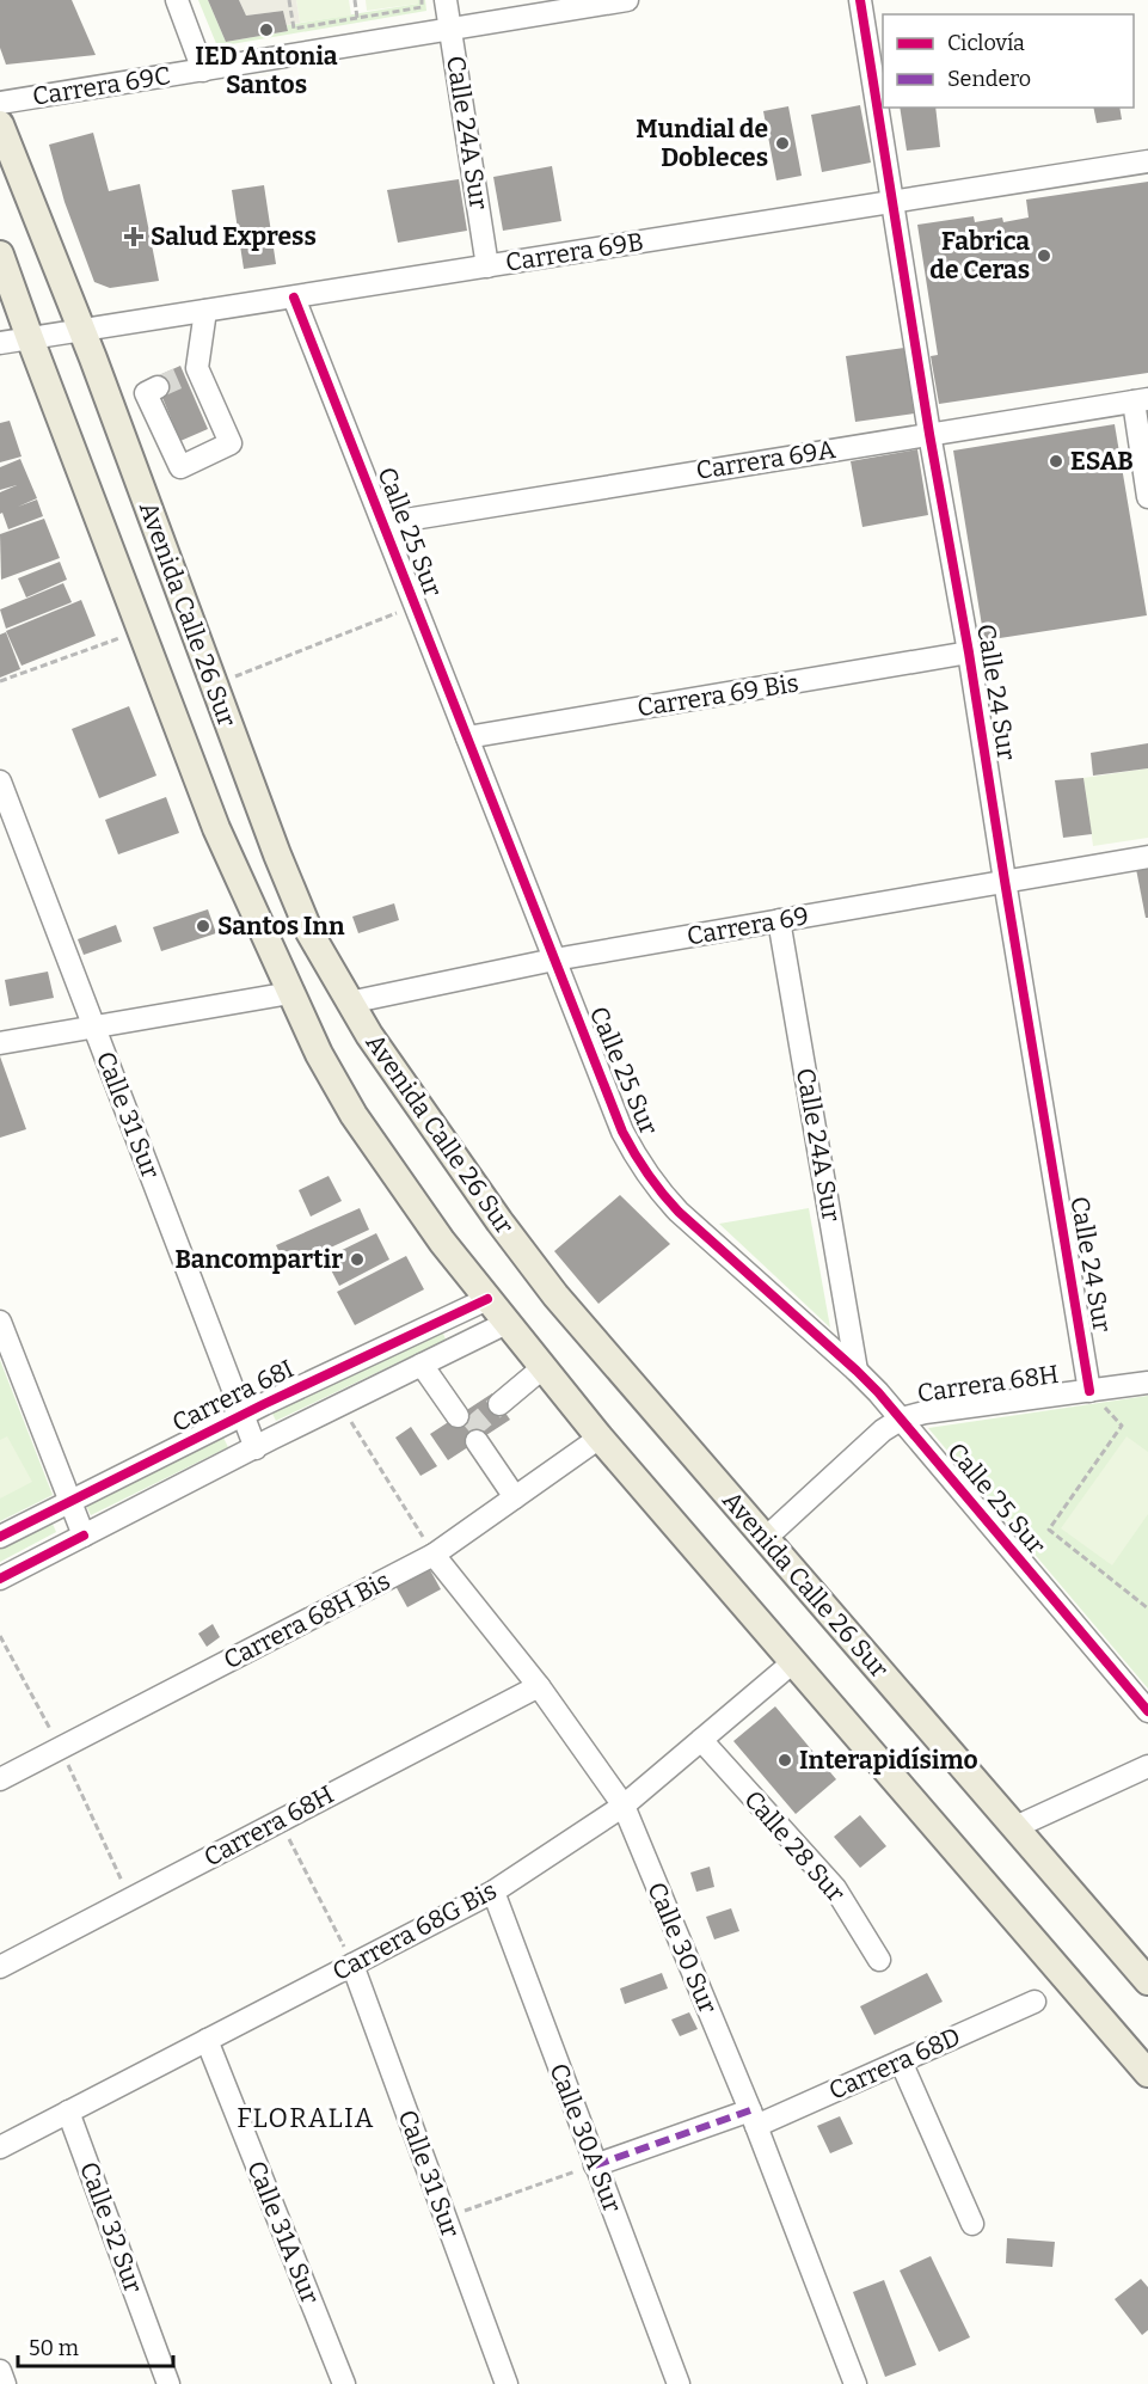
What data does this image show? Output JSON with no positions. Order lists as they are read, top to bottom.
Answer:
{
  "streets": {
    "main road": ["Avenida Calle 26 Sur"],
    "street": [
      "Carrera 69C",
      "Calle 24A Sur",
      "Carrera 69B",
      "Carrera 69A",
      "Calle 25 Sur",
      "Calle 24 Sur",
      "Carrera 69 Bis",
      "Carrera 69",
      "Calle 31 Sur",
      "Carrera 68H",
      "Carrera 68I",
      "Carrera 68H Bis",
      "Calle 28 Sur",
      "Carrera 68G Bis",
      "Calle 30 Sur",
      "Carrera 68D",
      "Calle 30A Sur",
      "Calle 32 Sur",
      "Calle 31A Sur"
    ]
  },
  "crossings": [
    ["Carrera 69C", "Calle 24A Sur"],
    ["Calle 24A Sur", "Carrera 69B"],
    ["Calle 24A Sur", "Calle 25 Sur"],
    ["Calle 24A Sur", "Carrera 69"],
    ["Carrera 69B", "Calle 25 Sur"],
    ["Carrera 69B", "Avenida Calle 26 Sur"],
    ["Carrera 69B", "Calle 24 Sur"],
    ["Carrera 69A", "Calle 25 Sur"],
    ["Carrera 69A", "Calle 24 Sur"],
    ["Calle 25 Sur", "Carrera 69 Bis"],
    ["Calle 25 Sur", "Carrera 69"],
    ["Calle 25 Sur", "Carrera 68H"],
    ["Avenida Calle 26 Sur", "Carrera 69"],
    ["Avenida Calle 26 Sur", "Carrera 68H"],
    ["Avenida Calle 26 Sur", "Carrera 68I"],
    ["Avenida Calle 26 Sur", "Carrera 68H Bis"],
    ["Avenida Calle 26 Sur", "Carrera 68G Bis"],
    ["Calle 24 Sur", "Carrera 69 Bis"],
    ["Calle 24 Sur", "Carrera 69"],
    ["Calle 24 Sur", "Carrera 68H"],
    ["Calle 31 Sur", "Carrera 68I"],
    ["Calle 31 Sur", "Carrera 68G Bis"],
    ["Carrera 68H", "Calle 30 Sur"],
    ["Carrera 68H Bis", "Calle 30 Sur"],
    ["Calle 28 Sur", "Carrera 68G Bis"],
    ["Carrera 68G Bis", "Calle 30 Sur"],
    ["Carrera 68G Bis", "Calle 30A Sur"],
    ["Carrera 68G Bis", "Calle 32 Sur"],
    ["Carrera 68G Bis", "Calle 31A Sur"],
    ["Calle 30 Sur", "Carrera 68D"],
    ["Carrera 68D", "Calle 30A Sur"]
  ],
  "districts": ["FLORALIA"],
  "places": {
    "other": [
      "IED Antonia Santos",
      "Mundial de Dobleces",
      "Fabrica de Ceras",
      "ESAB",
      "Santos Inn",
      "Bancompartir",
      "Interapidísimo"
    ],
    "health": ["Salud Express"]
  },
  "legend": ["Ciclovía", "Sendero"],
  "scale_bar": "50 m"
}
